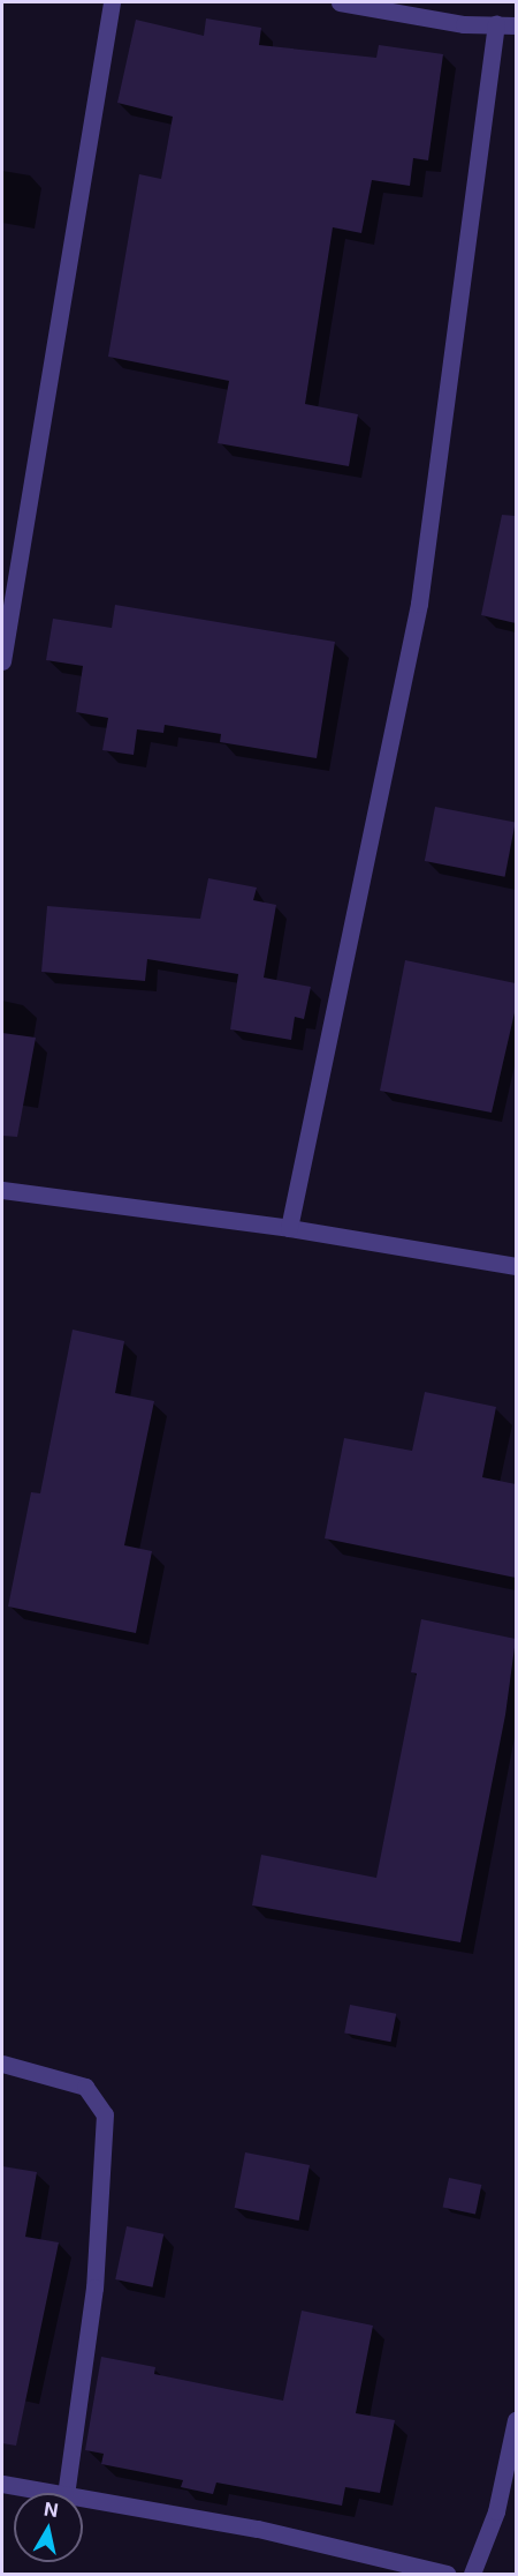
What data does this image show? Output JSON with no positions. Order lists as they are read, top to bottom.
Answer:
{
  "north": "top"
}
